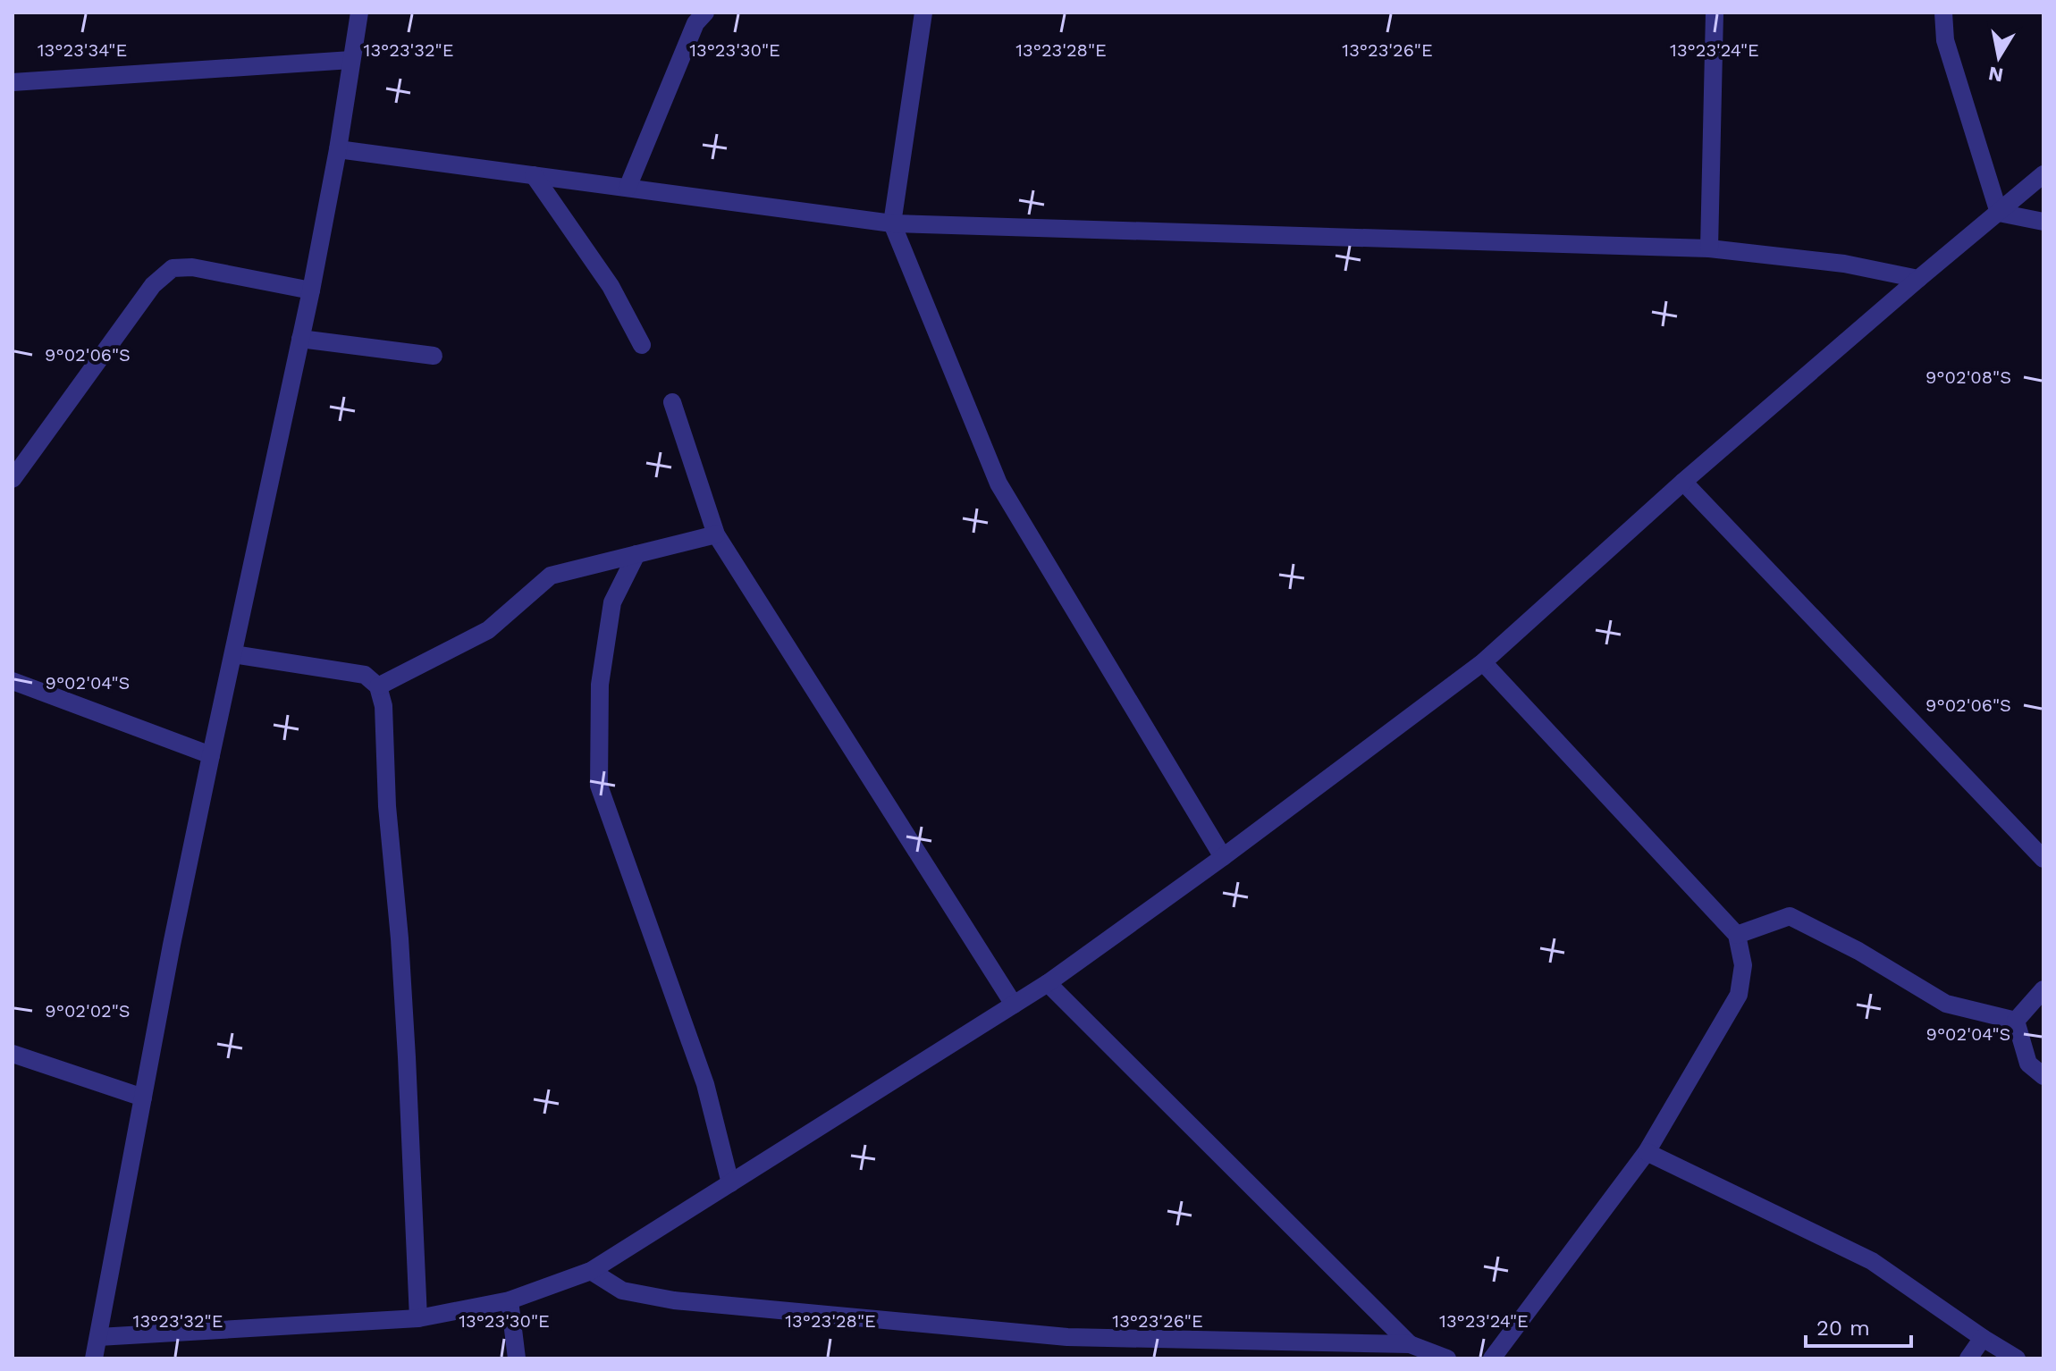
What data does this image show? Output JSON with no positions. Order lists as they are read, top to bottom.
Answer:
{
  "scale_bar": "20 m",
  "north": "bottom",
  "coordinates": [
    "13°23'32\"E",
    "13°23'30\"E",
    "13°23'28\"E",
    "13°23'26\"E",
    "13°23'24\"E",
    "13°23'34\"E",
    "9°02'06\"S",
    "9°02'08\"S",
    "9°02'04\"S",
    "9°02'02\"S"
  ]
}
